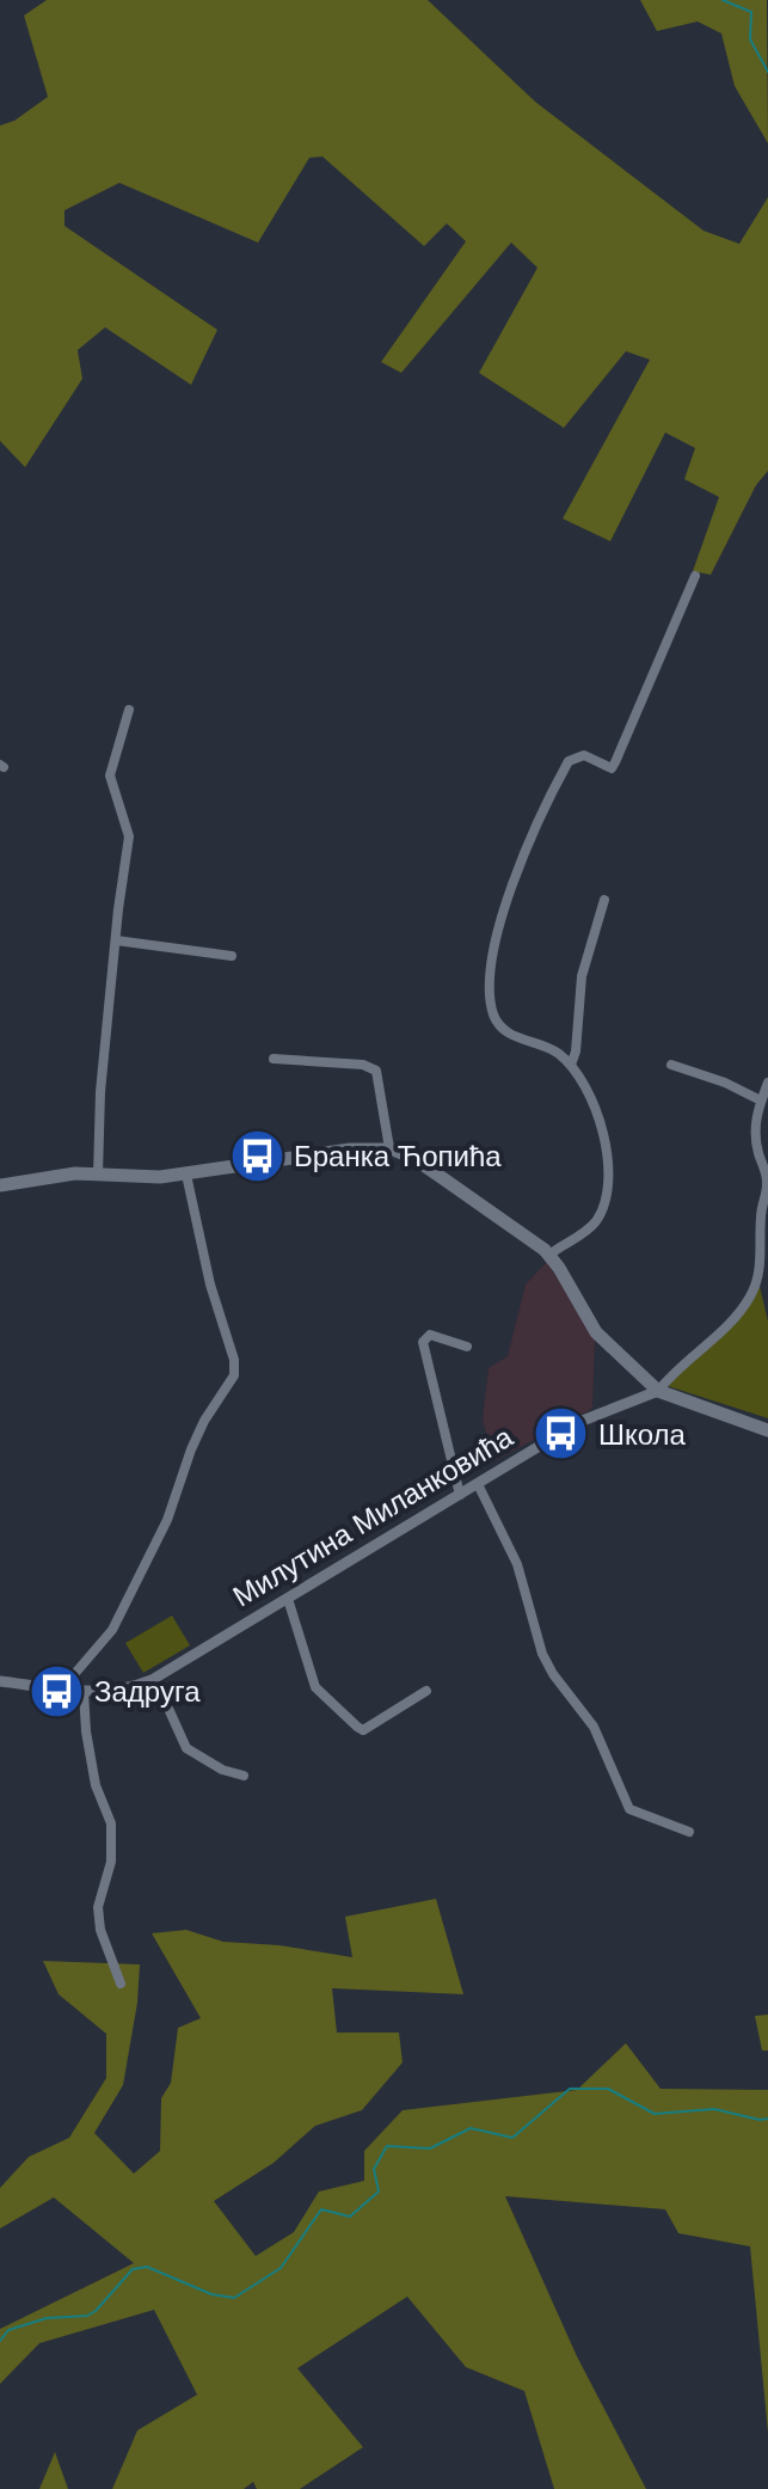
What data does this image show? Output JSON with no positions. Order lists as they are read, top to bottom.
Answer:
{
  "streets": {
    "street": ["Милутина Миланковића"]
  },
  "places": {
    "bus stop": ["Бранка Ћопића", "Школа", "Задруга"]
  }
}
